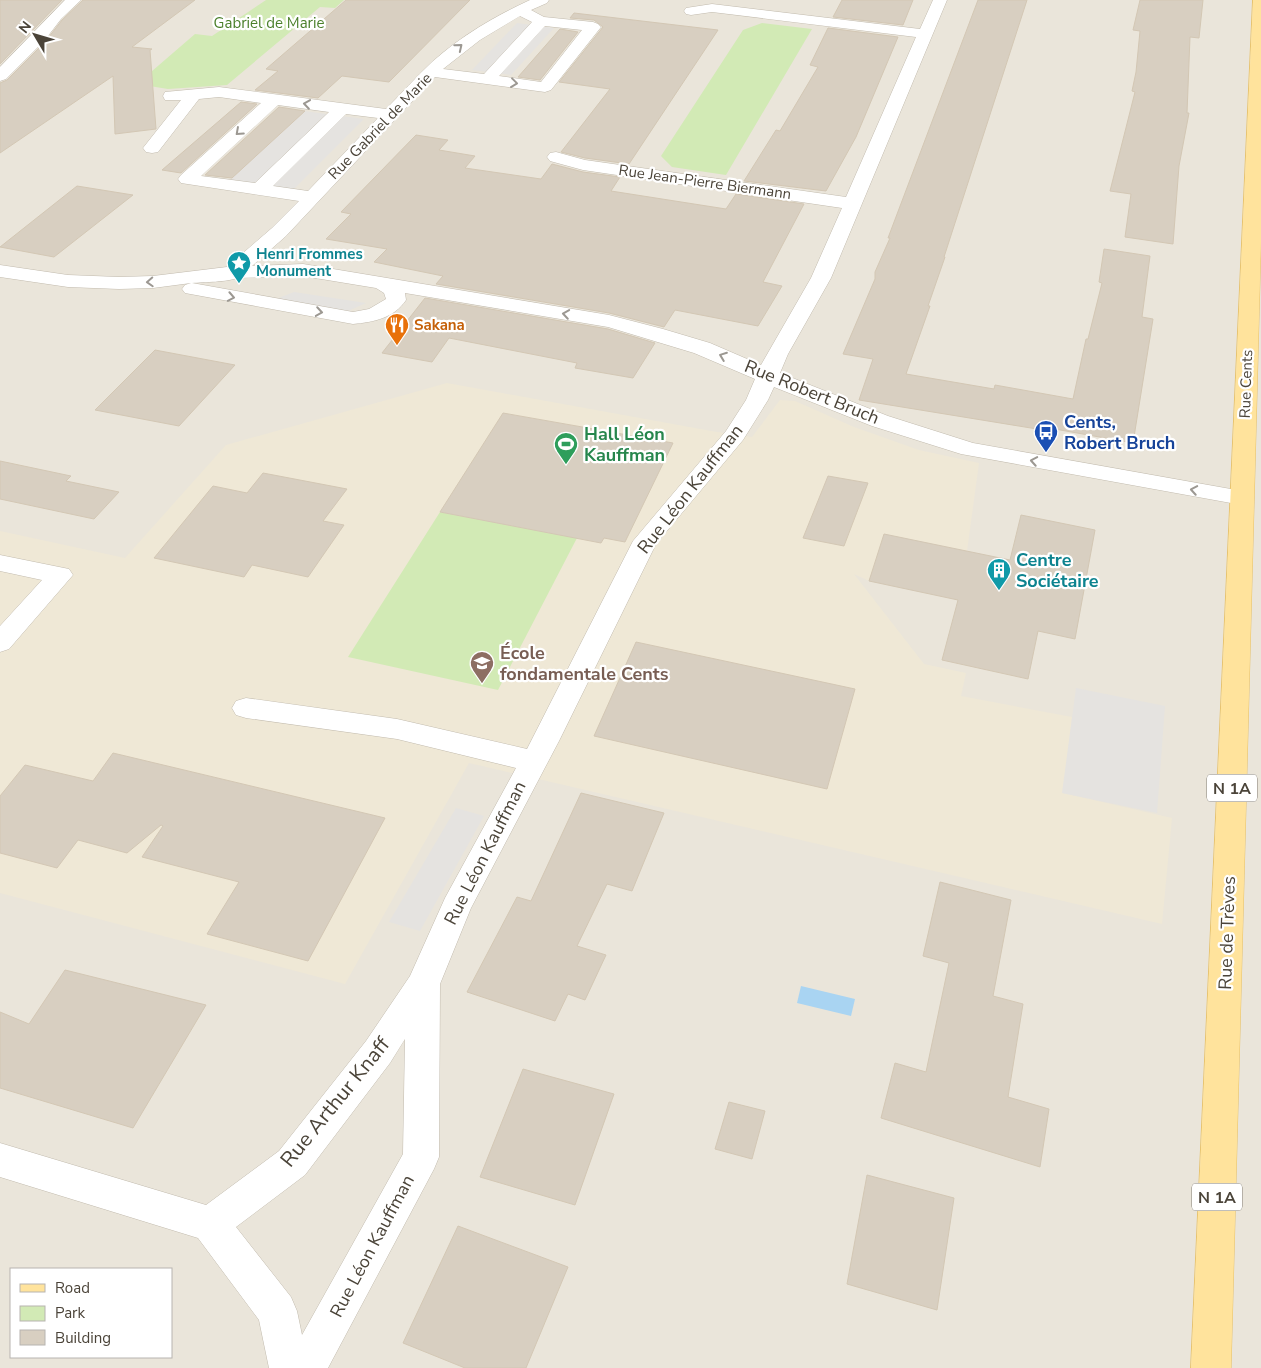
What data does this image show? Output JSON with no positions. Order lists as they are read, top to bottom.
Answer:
{
  "streets": {
    "main road": ["Rue Cents", "N 1A", "Rue de Trèves"],
    "street": [
      "Rue Gabriel de Marie",
      "Rue Jean-Pierre Biermann",
      "Rue Robert Bruch",
      "Rue Léon Kauffman",
      "Rue Arthur Knaff"
    ]
  },
  "crossings": [
    ["Rue Gabriel de Marie", "Rue Robert Bruch"],
    ["Rue Cents", "Rue Robert Bruch"],
    ["Rue Cents", "Rue de Trèves"],
    ["Rue Robert Bruch", "Rue Léon Kauffman"],
    ["Rue Robert Bruch", "Rue de Trèves"],
    ["Rue Léon Kauffman", "Rue Arthur Knaff"]
  ],
  "parks": ["Gabriel de Marie"],
  "places": {
    "place": ["Henri Frommes Monument"],
    "restaurant": ["Sakana"],
    "bus stop": ["Cents, Robert Bruch"],
    "sports": ["Hall Léon Kauffman"],
    "building": ["Centre Sociétaire"],
    "school or university": ["École fondamentale Cents"]
  },
  "legend": ["Road", "Park", "Building"],
  "north": "top left"
}
